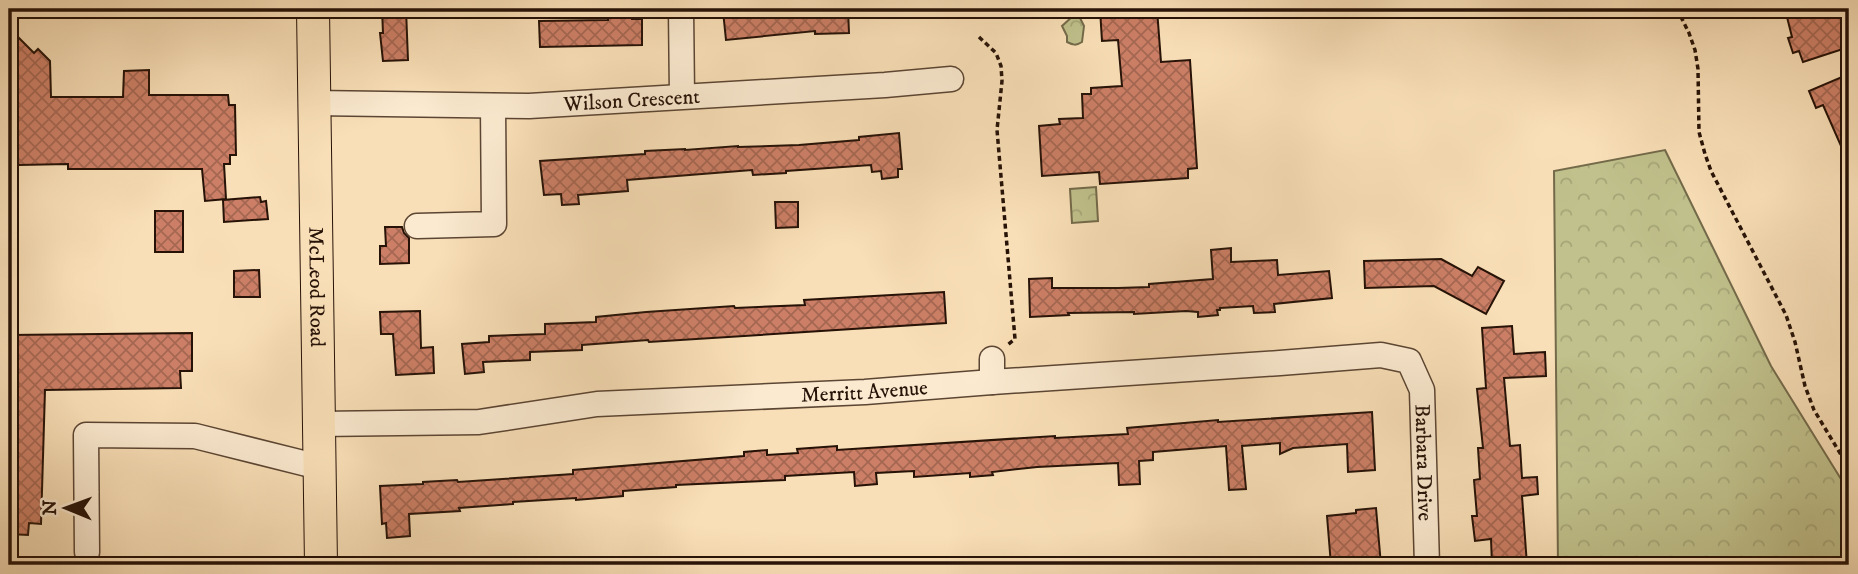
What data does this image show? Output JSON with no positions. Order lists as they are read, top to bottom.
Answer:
{
  "streets": {
    "main road": ["McLeod Road"],
    "street": ["Wilson Crescent", "Merritt Avenue", "Barbara Drive"]
  },
  "crossings": [
    ["Wilson Crescent", "McLeod Road"],
    ["McLeod Road", "Merritt Avenue"],
    ["Merritt Avenue", "Barbara Drive"]
  ],
  "north": "left"
}
